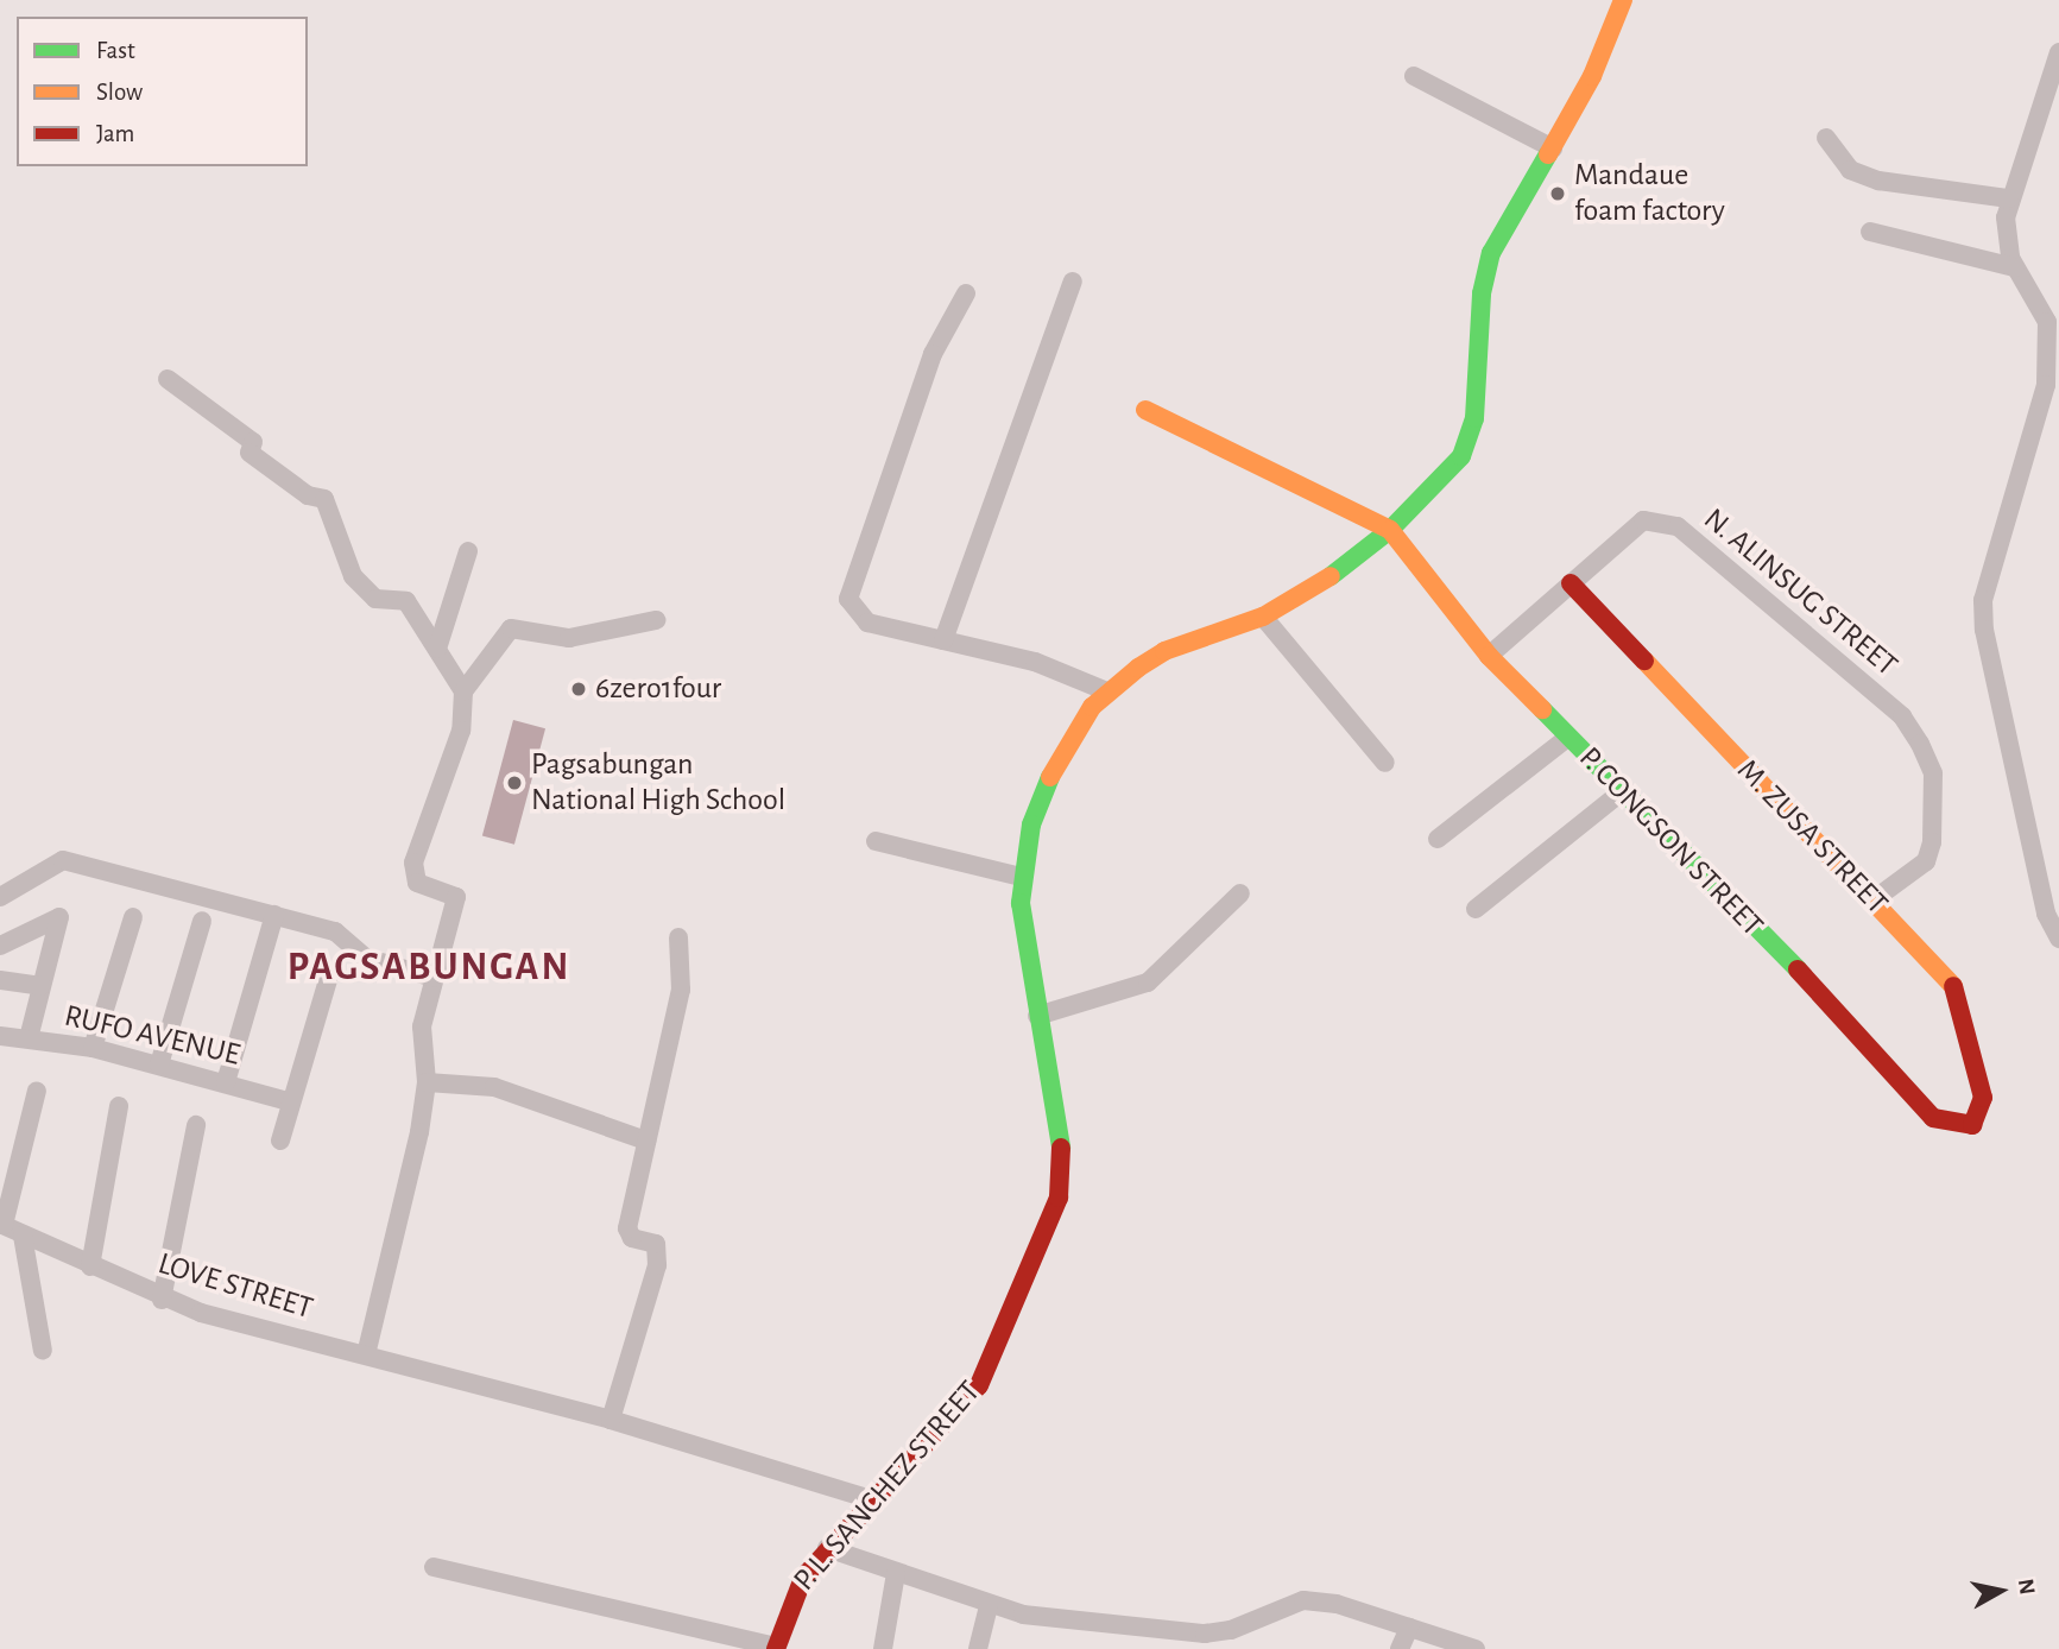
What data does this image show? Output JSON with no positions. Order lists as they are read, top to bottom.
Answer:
{
  "streets": {
    "street": [
      "N. ALINSUG STREET",
      "M. ZUSA STREET",
      "P. CONGSON STREET",
      "RUFO AVENUE",
      "LOVE STREET",
      "P. L. SANCHEZ STREET"
    ]
  },
  "crossings": [
    ["N. ALINSUG STREET", "M. ZUSA STREET"],
    ["N. ALINSUG STREET", "P. CONGSON STREET"],
    ["M. ZUSA STREET", "P. CONGSON STREET"],
    ["P. CONGSON STREET", "P. L. SANCHEZ STREET"],
    ["LOVE STREET", "P. L. SANCHEZ STREET"]
  ],
  "districts": ["PAGSABUNGAN"],
  "places": ["Mandaue foam factory", "6zero1four", "Pagsabungan National High School"],
  "legend": ["Fast", "Slow", "Jam"],
  "north": "right"
}
